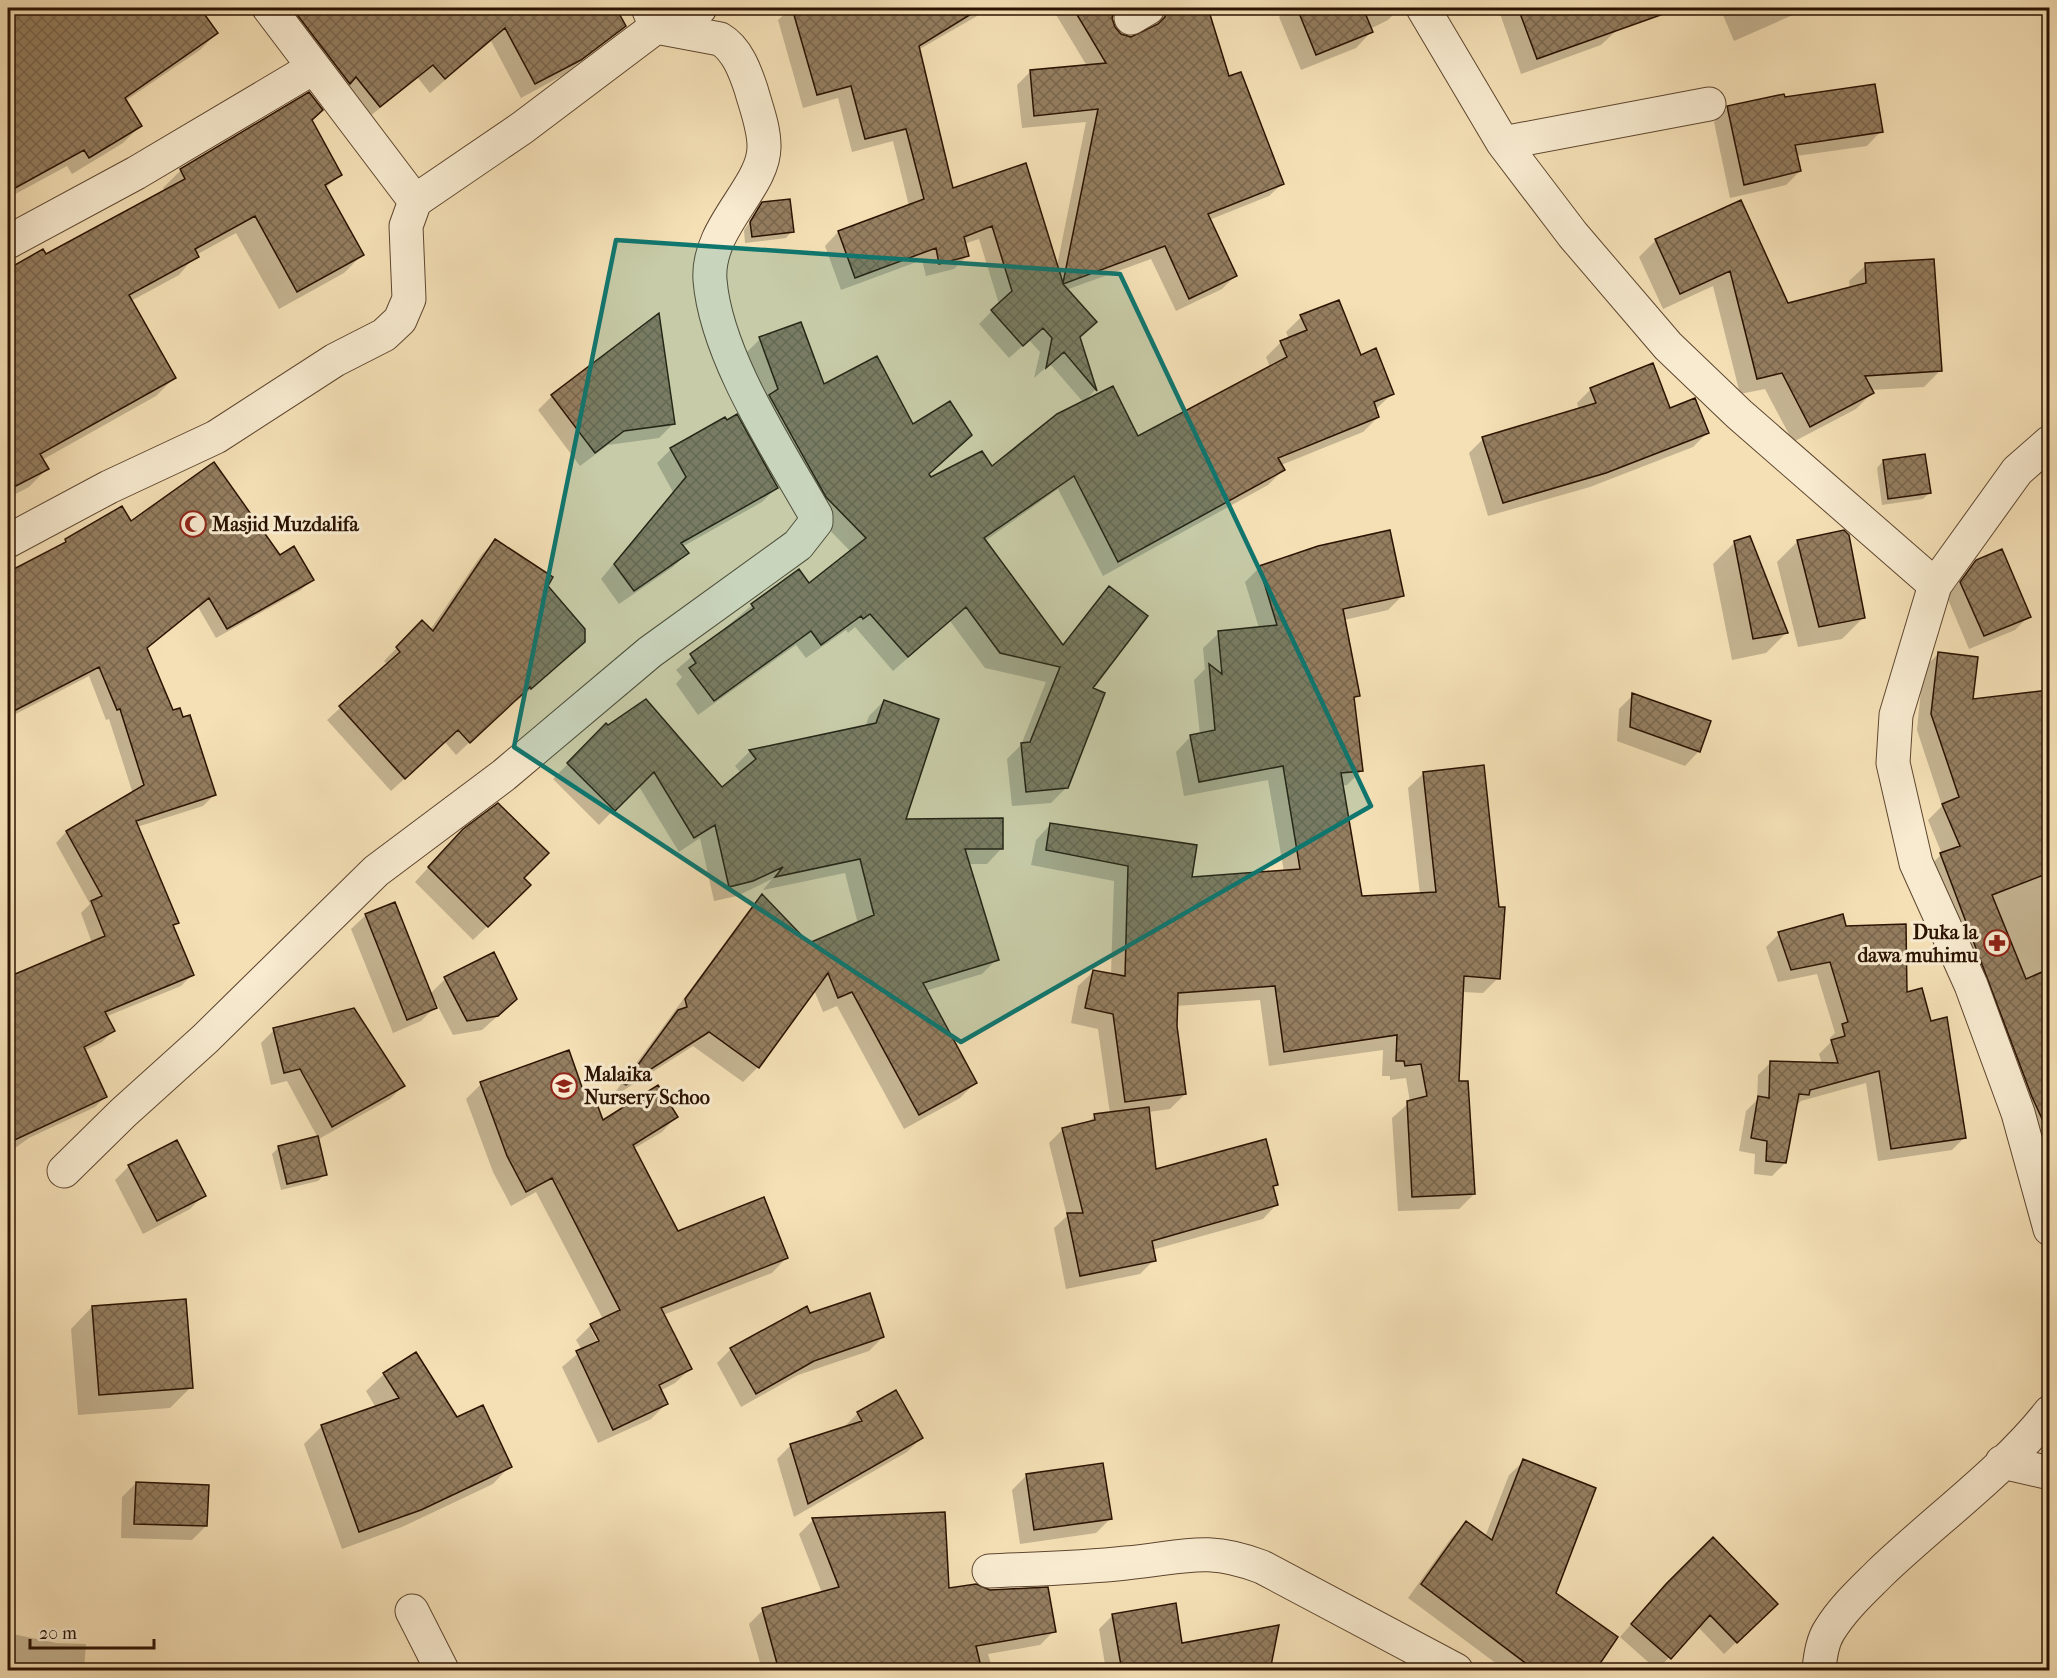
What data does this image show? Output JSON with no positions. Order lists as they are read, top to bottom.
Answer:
{
  "places": {
    "mosque": ["Masjid Muzdalifa"],
    "pharmacy": ["Duka la dawa muhimu"],
    "school or university": ["Malaika Nursery Schoo"]
  },
  "scale_bar": "20 m"
}
